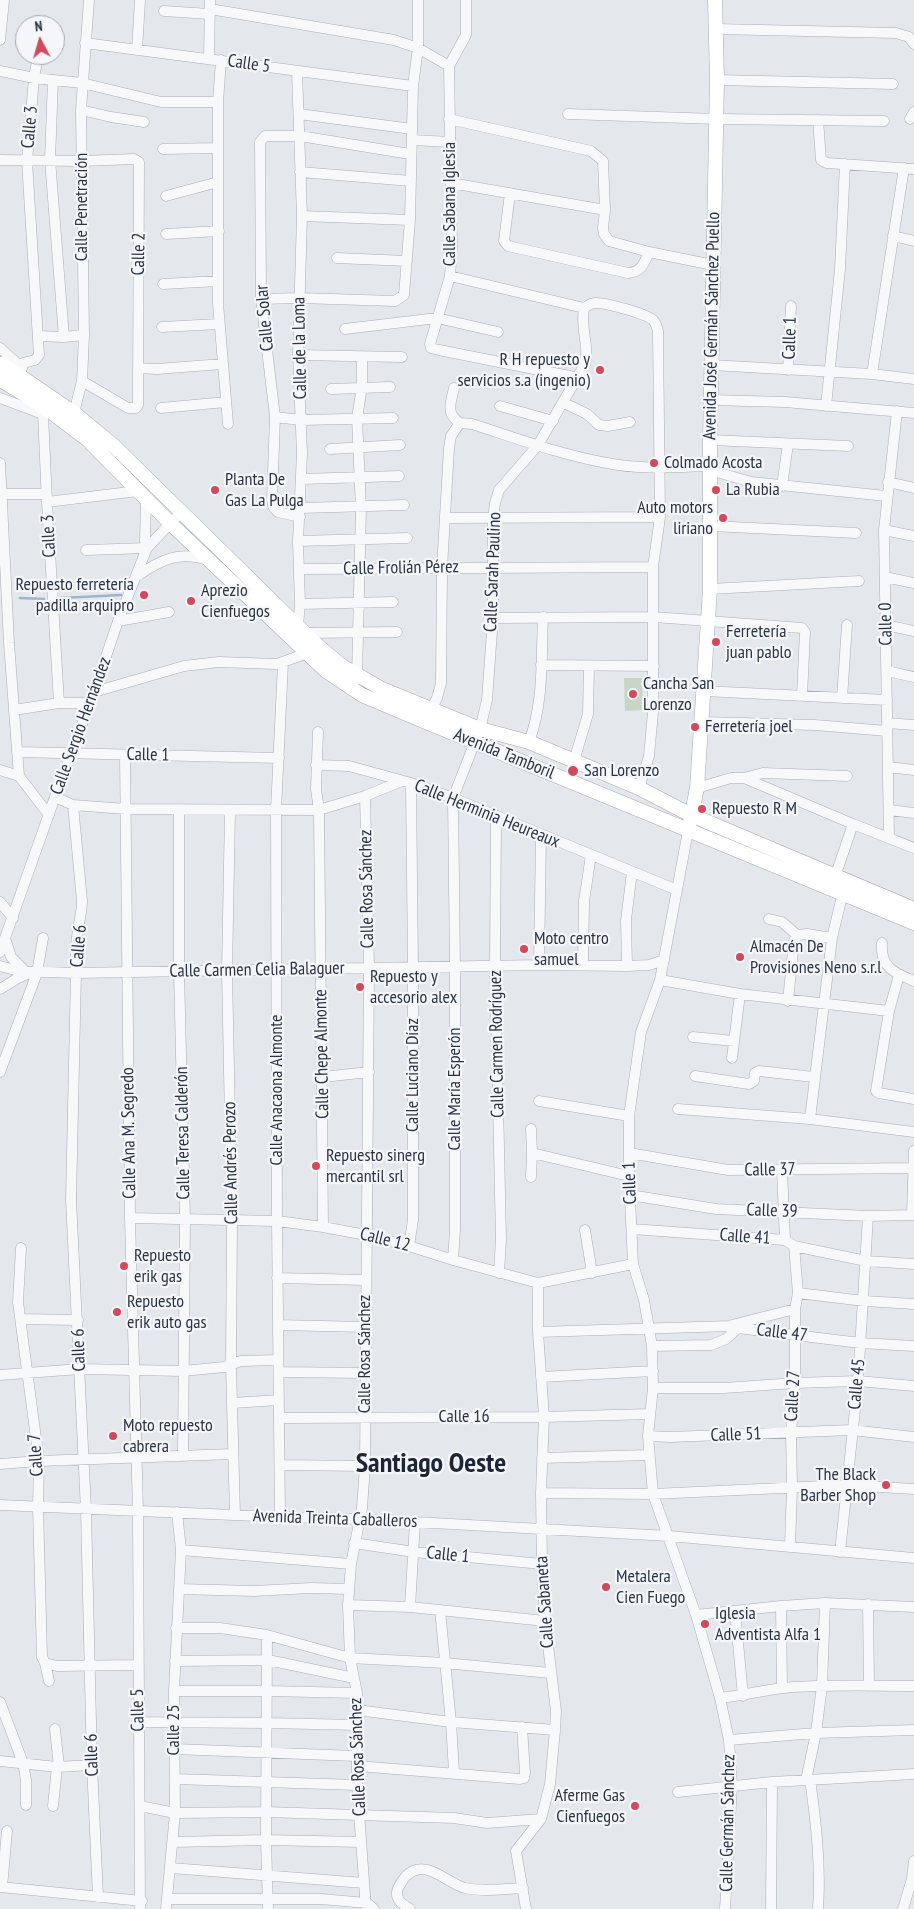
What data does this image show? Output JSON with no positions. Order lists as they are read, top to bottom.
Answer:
{
  "streets": {
    "main road": ["Avenida José Germán Sánchez Puello", "Avenida Tamboril"],
    "street": [
      "Calle 5",
      "Calle 3",
      "Calle Sabana Iglesia",
      "Calle Penetración",
      "Calle 2",
      "Calle Solar",
      "Calle 1",
      "Calle de la Loma",
      "Calle Frolián Pérez",
      "Calle Sarah Paulino",
      "Calle 0",
      "Calle Sergio Hernández",
      "Calle Herminia Heureaux",
      "Calle Rosa Sánchez",
      "Calle 6",
      "Calle Carmen Celia Balaguer",
      "Calle Carmen Rodríguez",
      "Calle Chepe Almonte",
      "Calle Luciano Díaz",
      "Calle María Esperón",
      "Calle Anacaona Almonte",
      "Calle Ana M. Segredo",
      "Calle Teresa Calderón",
      "Calle Andrés Perozo",
      "Calle 37",
      "Calle 39",
      "Calle 41",
      "Calle 12",
      "Calle 47",
      "Calle 45",
      "Calle 27",
      "Calle 16",
      "Calle 51",
      "Calle 7",
      "Avenida Treinta Caballeros",
      "Calle Sabaneta",
      "Calle 25",
      "Calle Germán Sánchez"
    ]
  },
  "crossings": [
    ["Calle 5", "Calle Penetración"],
    ["Calle 5", "Calle de la Loma"],
    ["Calle 5", "Calle Ana M. Segredo"],
    ["Calle 5", "Avenida Treinta Caballeros"],
    ["Calle 3", "Avenida Tamboril"],
    ["Calle Sabana Iglesia", "Calle Sarah Paulino"],
    ["Calle Penetración", "Calle 2"],
    ["Calle Penetración", "Avenida Tamboril"],
    ["Calle Solar", "Calle de la Loma"],
    ["Avenida José Germán Sánchez Puello", "Calle 1"],
    ["Avenida José Germán Sánchez Puello", "Avenida Tamboril"],
    ["Calle 1", "Calle Sergio Hernández"],
    ["Calle 1", "Avenida Tamboril"],
    ["Calle 1", "Calle Herminia Heureaux"],
    ["Calle 1", "Calle Rosa Sánchez"],
    ["Calle 1", "Calle Carmen Celia Balaguer"],
    ["Calle 1", "Calle Anacaona Almonte"],
    ["Calle 1", "Calle Ana M. Segredo"],
    ["Calle 1", "Calle 37"],
    ["Calle 1", "Calle 39"],
    ["Calle 1", "Calle 41"],
    ["Calle 1", "Calle 12"],
    ["Calle 1", "Calle 47"],
    ["Calle 1", "Calle 16"],
    ["Calle 1", "Calle 51"],
    ["Calle 1", "Avenida Treinta Caballeros"],
    ["Calle 1", "Calle Sabaneta"],
    ["Calle 1", "Calle Germán Sánchez"],
    ["Calle de la Loma", "Calle Frolián Pérez"],
    ["Calle de la Loma", "Avenida Tamboril"],
    ["Calle Frolián Pérez", "Calle Sarah Paulino"],
    ["Calle Sarah Paulino", "Avenida Tamboril"],
    ["Calle Sarah Paulino", "Calle María Esperón"],
    ["Calle Sergio Hernández", "Avenida Tamboril"],
    ["Calle Sergio Hernández", "Calle Herminia Heureaux"],
    ["Avenida Tamboril", "Calle María Esperón"],
    ["Calle Herminia Heureaux", "Calle Rosa Sánchez"],
    ["Calle Herminia Heureaux", "Calle 6"],
    ["Calle Herminia Heureaux", "Calle Carmen Rodríguez"],
    ["Calle Herminia Heureaux", "Calle Chepe Almonte"],
    ["Calle Herminia Heureaux", "Calle Luciano Díaz"],
    ["Calle Herminia Heureaux", "Calle María Esperón"],
    ["Calle Herminia Heureaux", "Calle Anacaona Almonte"],
    ["Calle Herminia Heureaux", "Calle Ana M. Segredo"],
    ["Calle Herminia Heureaux", "Calle Teresa Calderón"],
    ["Calle Herminia Heureaux", "Calle Andrés Perozo"],
    ["Calle Rosa Sánchez", "Calle Carmen Celia Balaguer"],
    ["Calle Rosa Sánchez", "Calle 12"],
    ["Calle Rosa Sánchez", "Calle 16"],
    ["Calle Rosa Sánchez", "Avenida Treinta Caballeros"],
    ["Calle 6", "Calle Carmen Celia Balaguer"],
    ["Calle 6", "Avenida Treinta Caballeros"],
    ["Calle Carmen Celia Balaguer", "Calle Carmen Rodríguez"],
    ["Calle Carmen Celia Balaguer", "Calle Chepe Almonte"],
    ["Calle Carmen Celia Balaguer", "Calle Luciano Díaz"],
    ["Calle Carmen Celia Balaguer", "Calle María Esperón"],
    ["Calle Carmen Celia Balaguer", "Calle Anacaona Almonte"],
    ["Calle Carmen Celia Balaguer", "Calle Ana M. Segredo"],
    ["Calle Carmen Celia Balaguer", "Calle Teresa Calderón"],
    ["Calle Carmen Celia Balaguer", "Calle Andrés Perozo"],
    ["Calle Carmen Rodríguez", "Calle 12"],
    ["Calle Chepe Almonte", "Calle 12"],
    ["Calle Luciano Díaz", "Calle 12"],
    ["Calle María Esperón", "Calle 12"],
    ["Calle Anacaona Almonte", "Calle 12"],
    ["Calle Anacaona Almonte", "Calle 16"],
    ["Calle Anacaona Almonte", "Avenida Treinta Caballeros"],
    ["Calle Ana M. Segredo", "Calle 12"],
    ["Calle Ana M. Segredo", "Avenida Treinta Caballeros"],
    ["Calle Teresa Calderón", "Calle 12"],
    ["Calle Andrés Perozo", "Calle 12"],
    ["Calle Andrés Perozo", "Avenida Treinta Caballeros"],
    ["Calle 39", "Calle 45"],
    ["Calle 41", "Calle 45"],
    ["Calle 41", "Calle 27"],
    ["Calle 12", "Calle Sabaneta"],
    ["Calle 47", "Calle 45"],
    ["Calle 47", "Calle 27"],
    ["Calle 47", "Calle Sabaneta"],
    ["Calle 45", "Calle 51"],
    ["Calle 45", "Avenida Treinta Caballeros"],
    ["Calle 27", "Calle 51"],
    ["Calle 27", "Avenida Treinta Caballeros"],
    ["Calle 16", "Calle Sabaneta"],
    ["Calle 7", "Avenida Treinta Caballeros"],
    ["Avenida Treinta Caballeros", "Calle Sabaneta"],
    ["Avenida Treinta Caballeros", "Calle 25"],
    ["Avenida Treinta Caballeros", "Calle Germán Sánchez"]
  ],
  "districts": ["Santiago Oeste"],
  "places": [
    "R H repuesto y servicios s.a (ingenio)",
    "Colmado Acosta",
    "Planta De Gas La Pulga",
    "La Rubia",
    "Auto motors liriano",
    "Repuesto ferretería padilla arquipro",
    "Aprezio Cienfuegos",
    "Ferretería juan pablo",
    "Cancha San Lorenzo",
    "Ferretería joel",
    "San Lorenzo",
    "Repuesto R M",
    "Moto centro samuel",
    "Almacén De Provisiones Neno s.r.l",
    "Repuesto y accesorio alex",
    "Repuesto sinerg mercantil srl",
    "Repuesto erik gas",
    "Repuesto erik auto gas",
    "Moto repuesto cabrera",
    "The Black Barber Shop",
    "Metalera Cien Fuego",
    "Iglesia Adventista Alfa 1",
    "Aferme Gas Cienfuegos"
  ],
  "north": "top"
}
